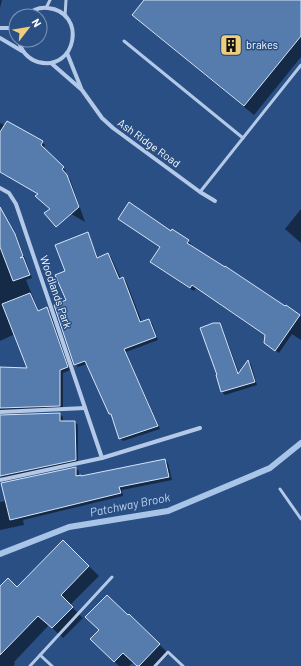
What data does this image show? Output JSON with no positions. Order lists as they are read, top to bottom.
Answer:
{
  "streets": {
    "street": ["Ash Ridge Road", "Woodlands Park"]
  },
  "water": ["Patchway Brook"],
  "places": {
    "building": ["brakes"]
  },
  "north": "top right"
}
